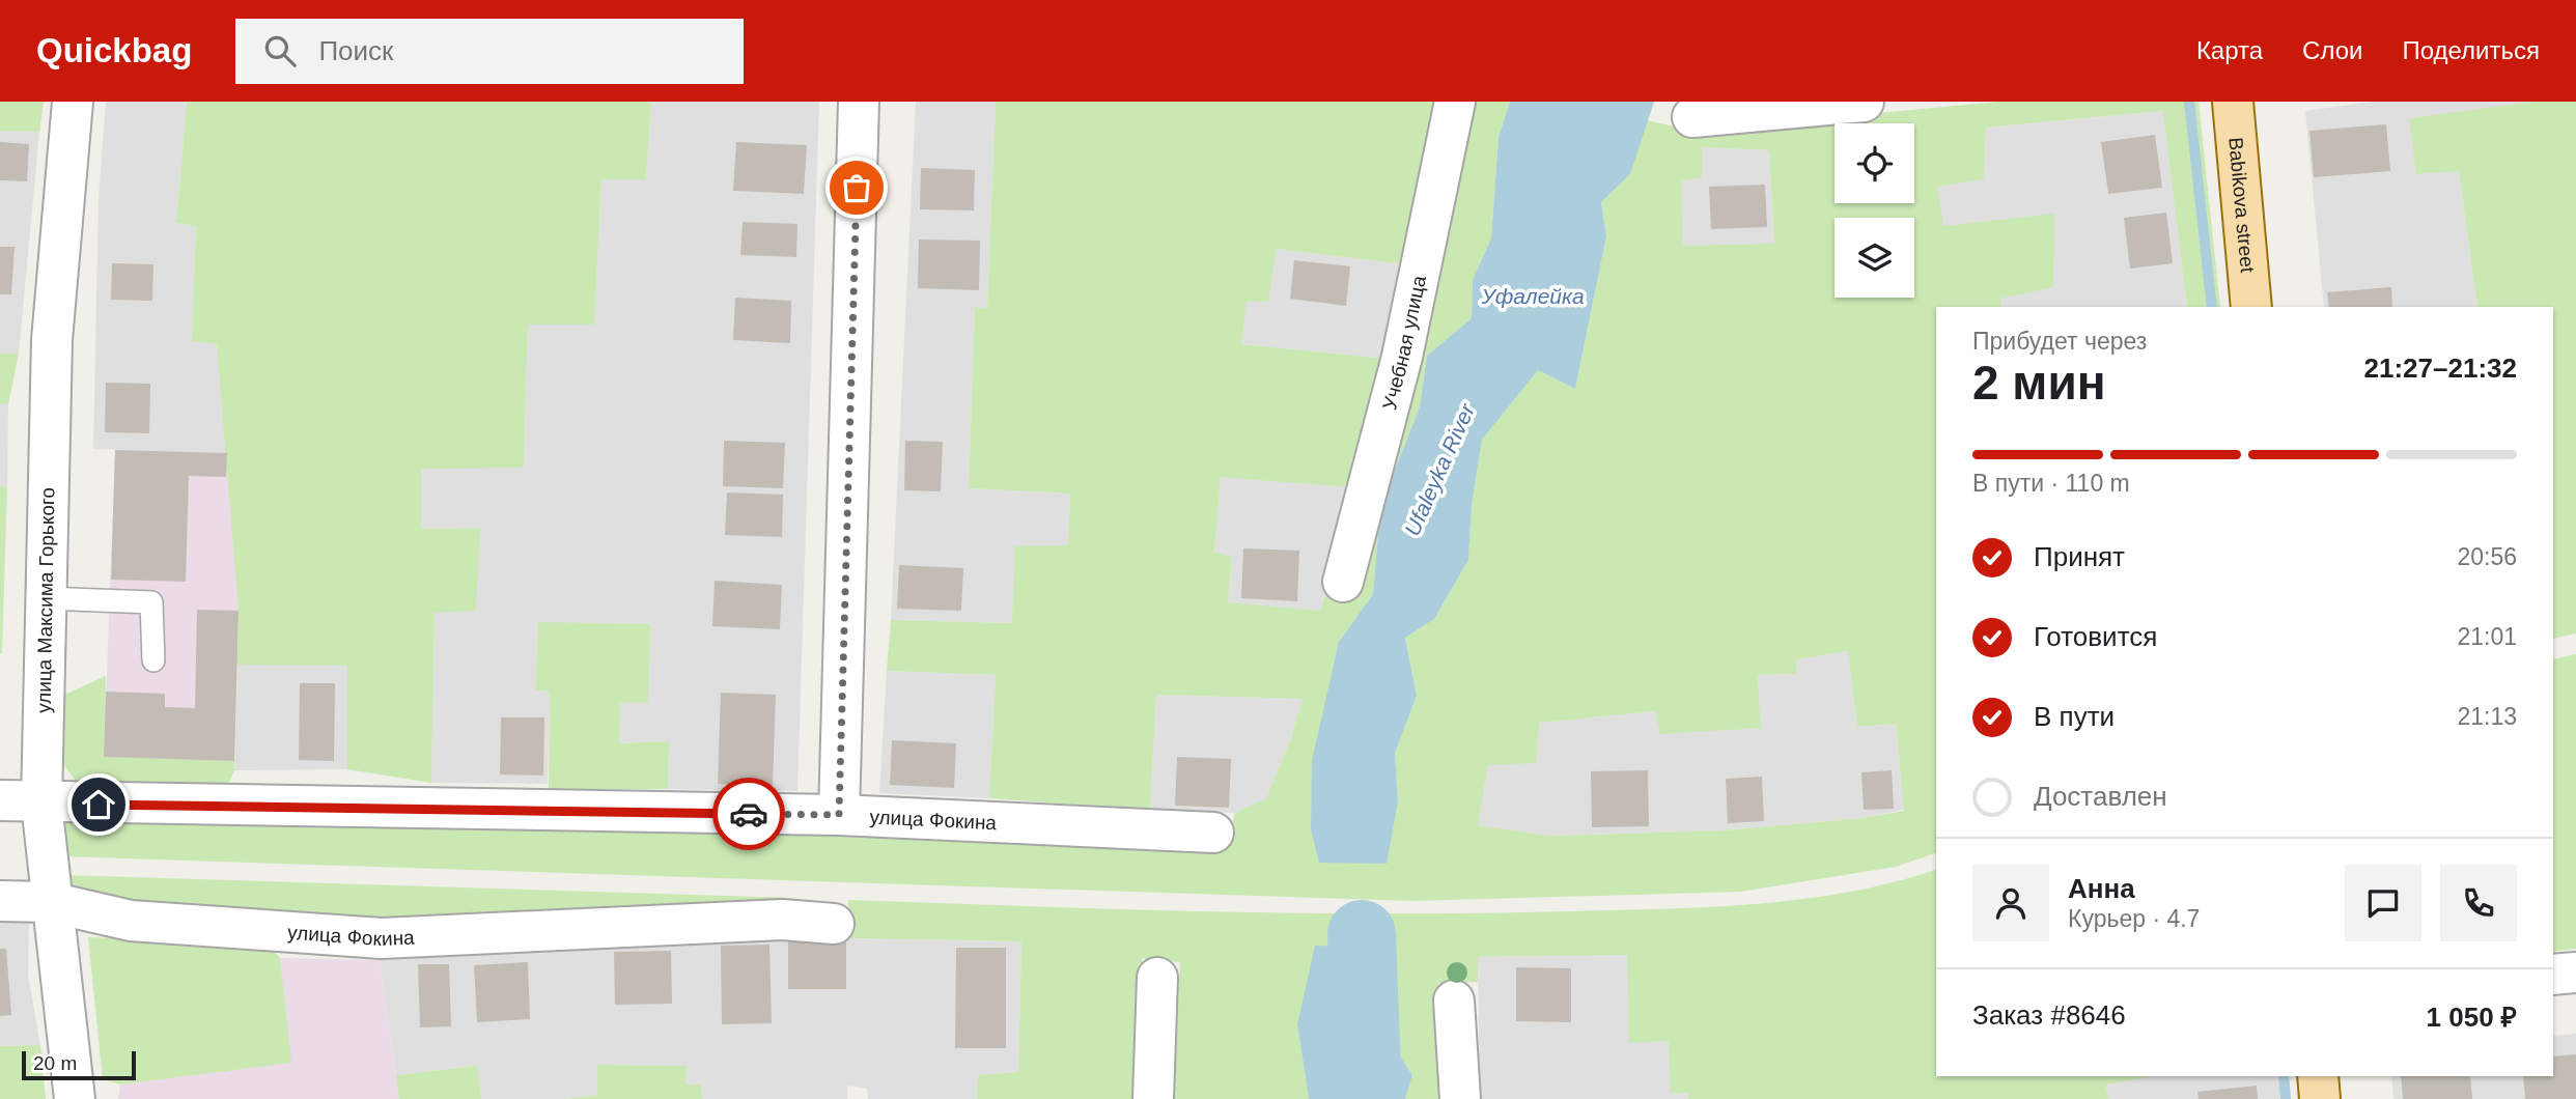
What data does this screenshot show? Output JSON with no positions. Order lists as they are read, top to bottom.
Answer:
{
  "streets": {
    "main road": ["Babikova street"],
    "street": ["Учебная улица", "улица Максима Горького", "улица Фокина"]
  },
  "crossings": [
    ["улица Максима Горького", "улица Фокина"]
  ],
  "water": ["Уфалейка", "Ufaleyka River"],
  "scale_bar": "20 m",
  "page": {
    "header": "Quickbag",
    "search": "Поиск",
    "nav": ["Карта", "Слои", "Поделиться"],
    "heading": ["2 мин", "Прибудет через", "21:27–21:32"],
    "panel": [
      "Анна",
      "Курьер · 4.7",
      "Заказ #8646",
      "1 050 ₽"
    ],
    "bar": "В пути · 110 m",
    "list": [
      ["Принят", "20:56"],
      ["Готовится", "21:01"],
      ["В пути", "21:13"],
      "Доставлен"
    ],
    "scale": "20 m"
  }
}
